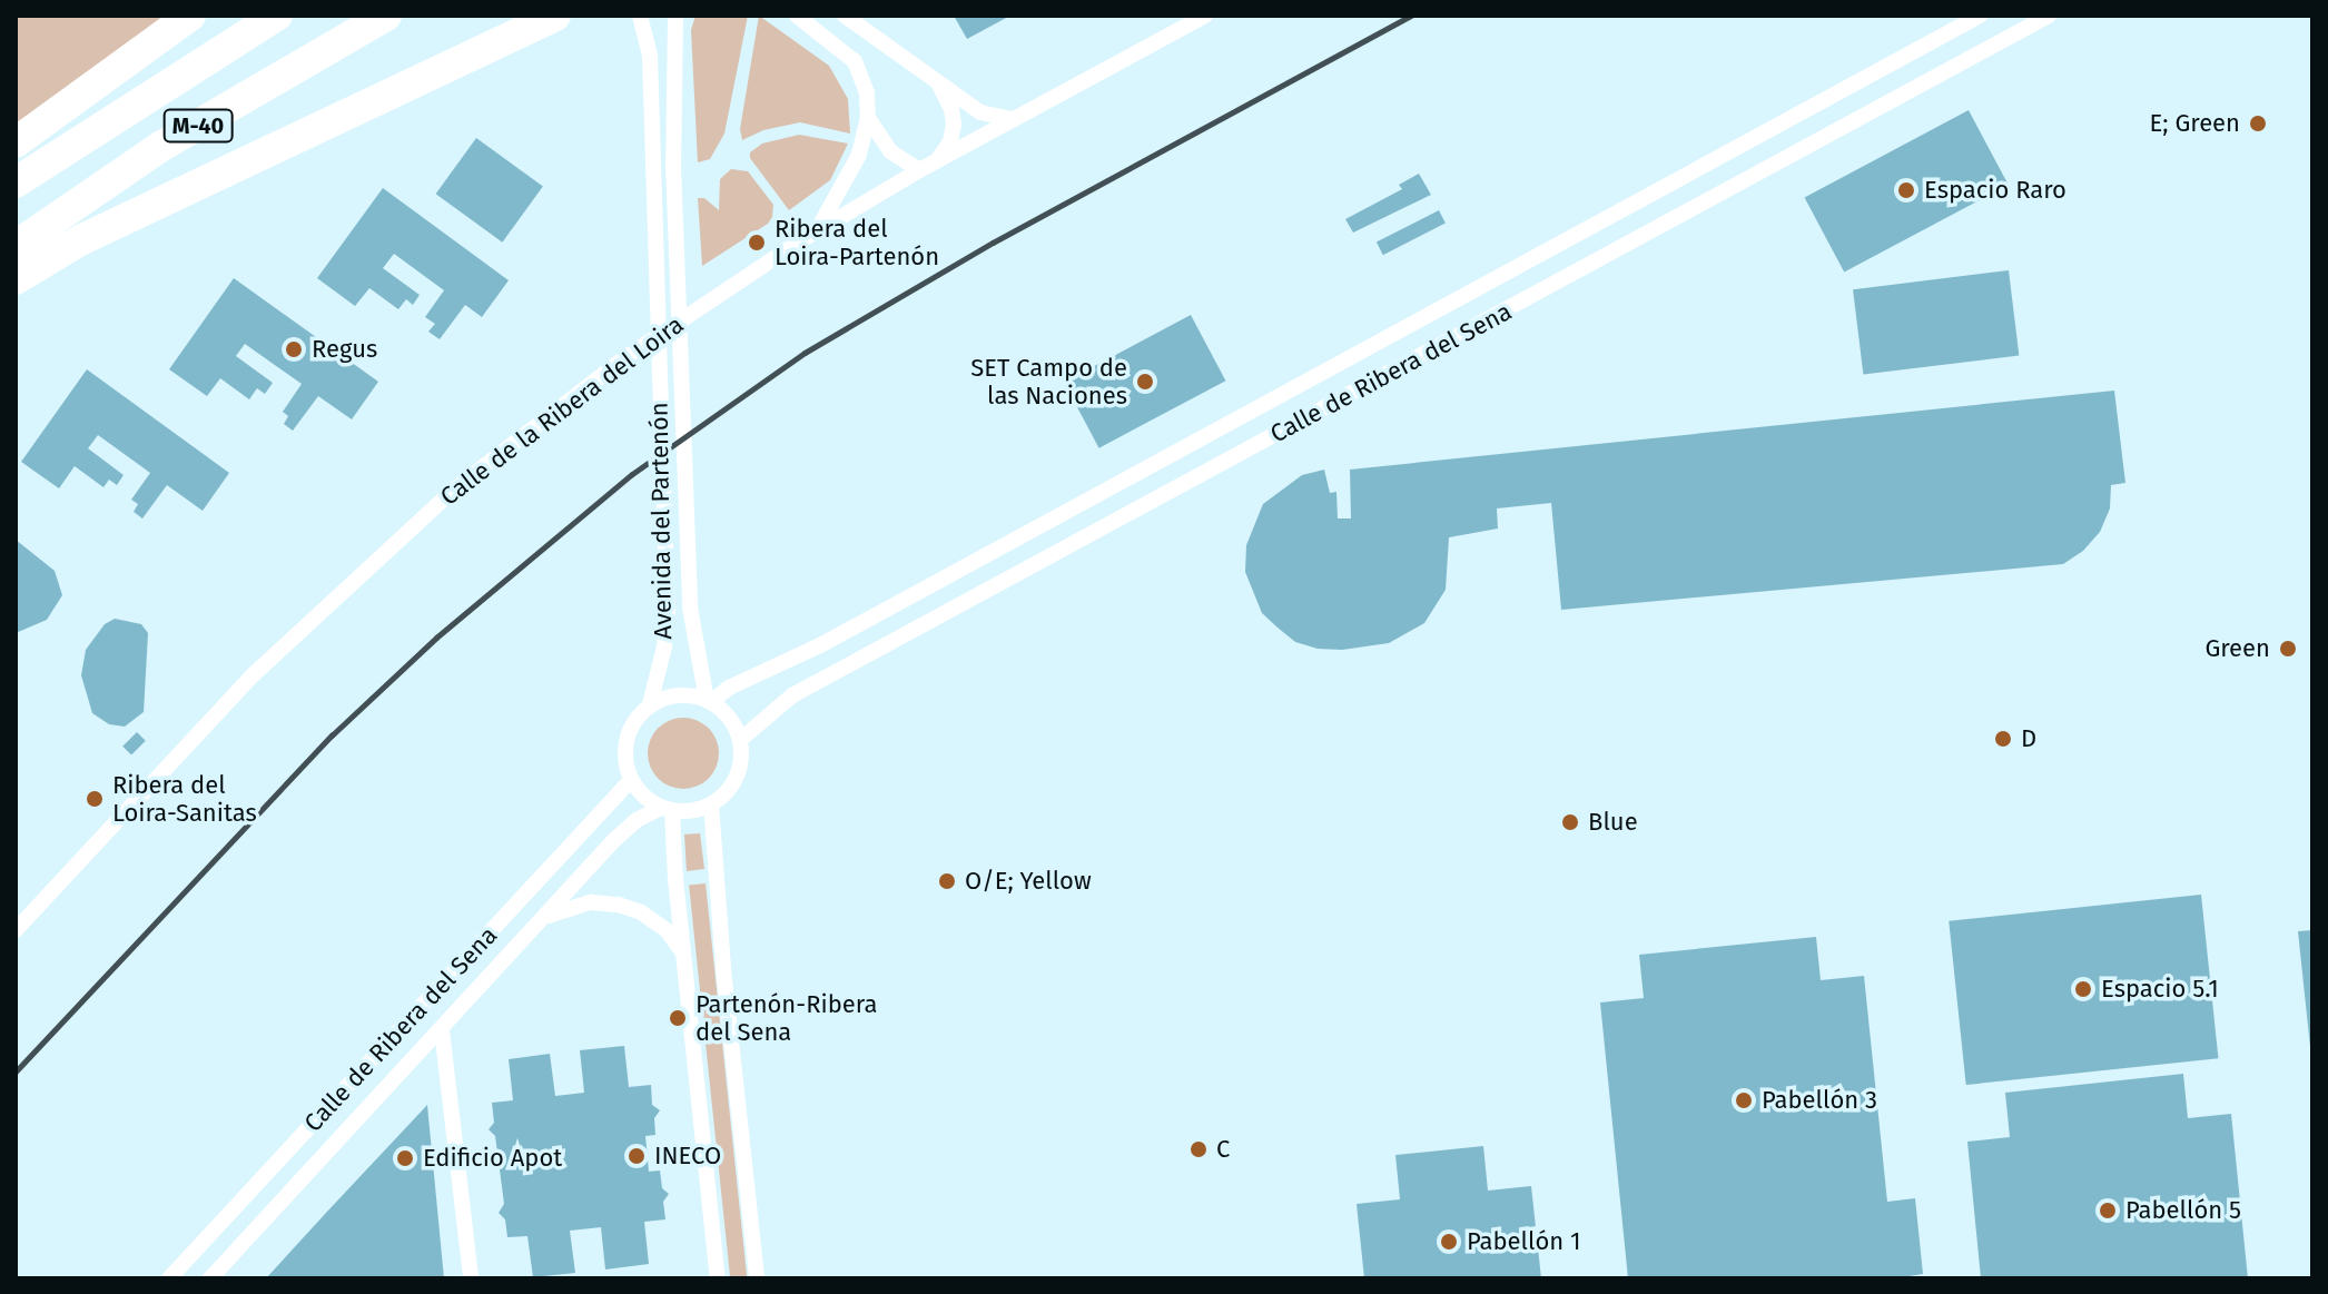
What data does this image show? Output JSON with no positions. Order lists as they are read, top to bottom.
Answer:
{
  "streets": {
    "highway": ["M-40"],
    "street": ["Calle de Ribera del Sena", "Calle de la Ribera del Loira", "Avenida del Partenón"]
  },
  "crossings": [
    ["Calle de Ribera del Sena", "Avenida del Partenón"]
  ],
  "places": [
    "E; Green",
    "Espacio Raro",
    "Ribera del Loira-Partenón",
    "Regus",
    "SET Campo de las Naciones",
    "Green",
    "D",
    "Ribera del Loira-Sanitas",
    "Blue",
    "O/E; Yellow",
    "Espacio 5.1",
    "Partenón-Ribera del Sena",
    "Pabellón 3",
    "C",
    "INECO",
    "Edificio Apot",
    "Pabellón 5",
    "Pabellón 1"
  ]
}
